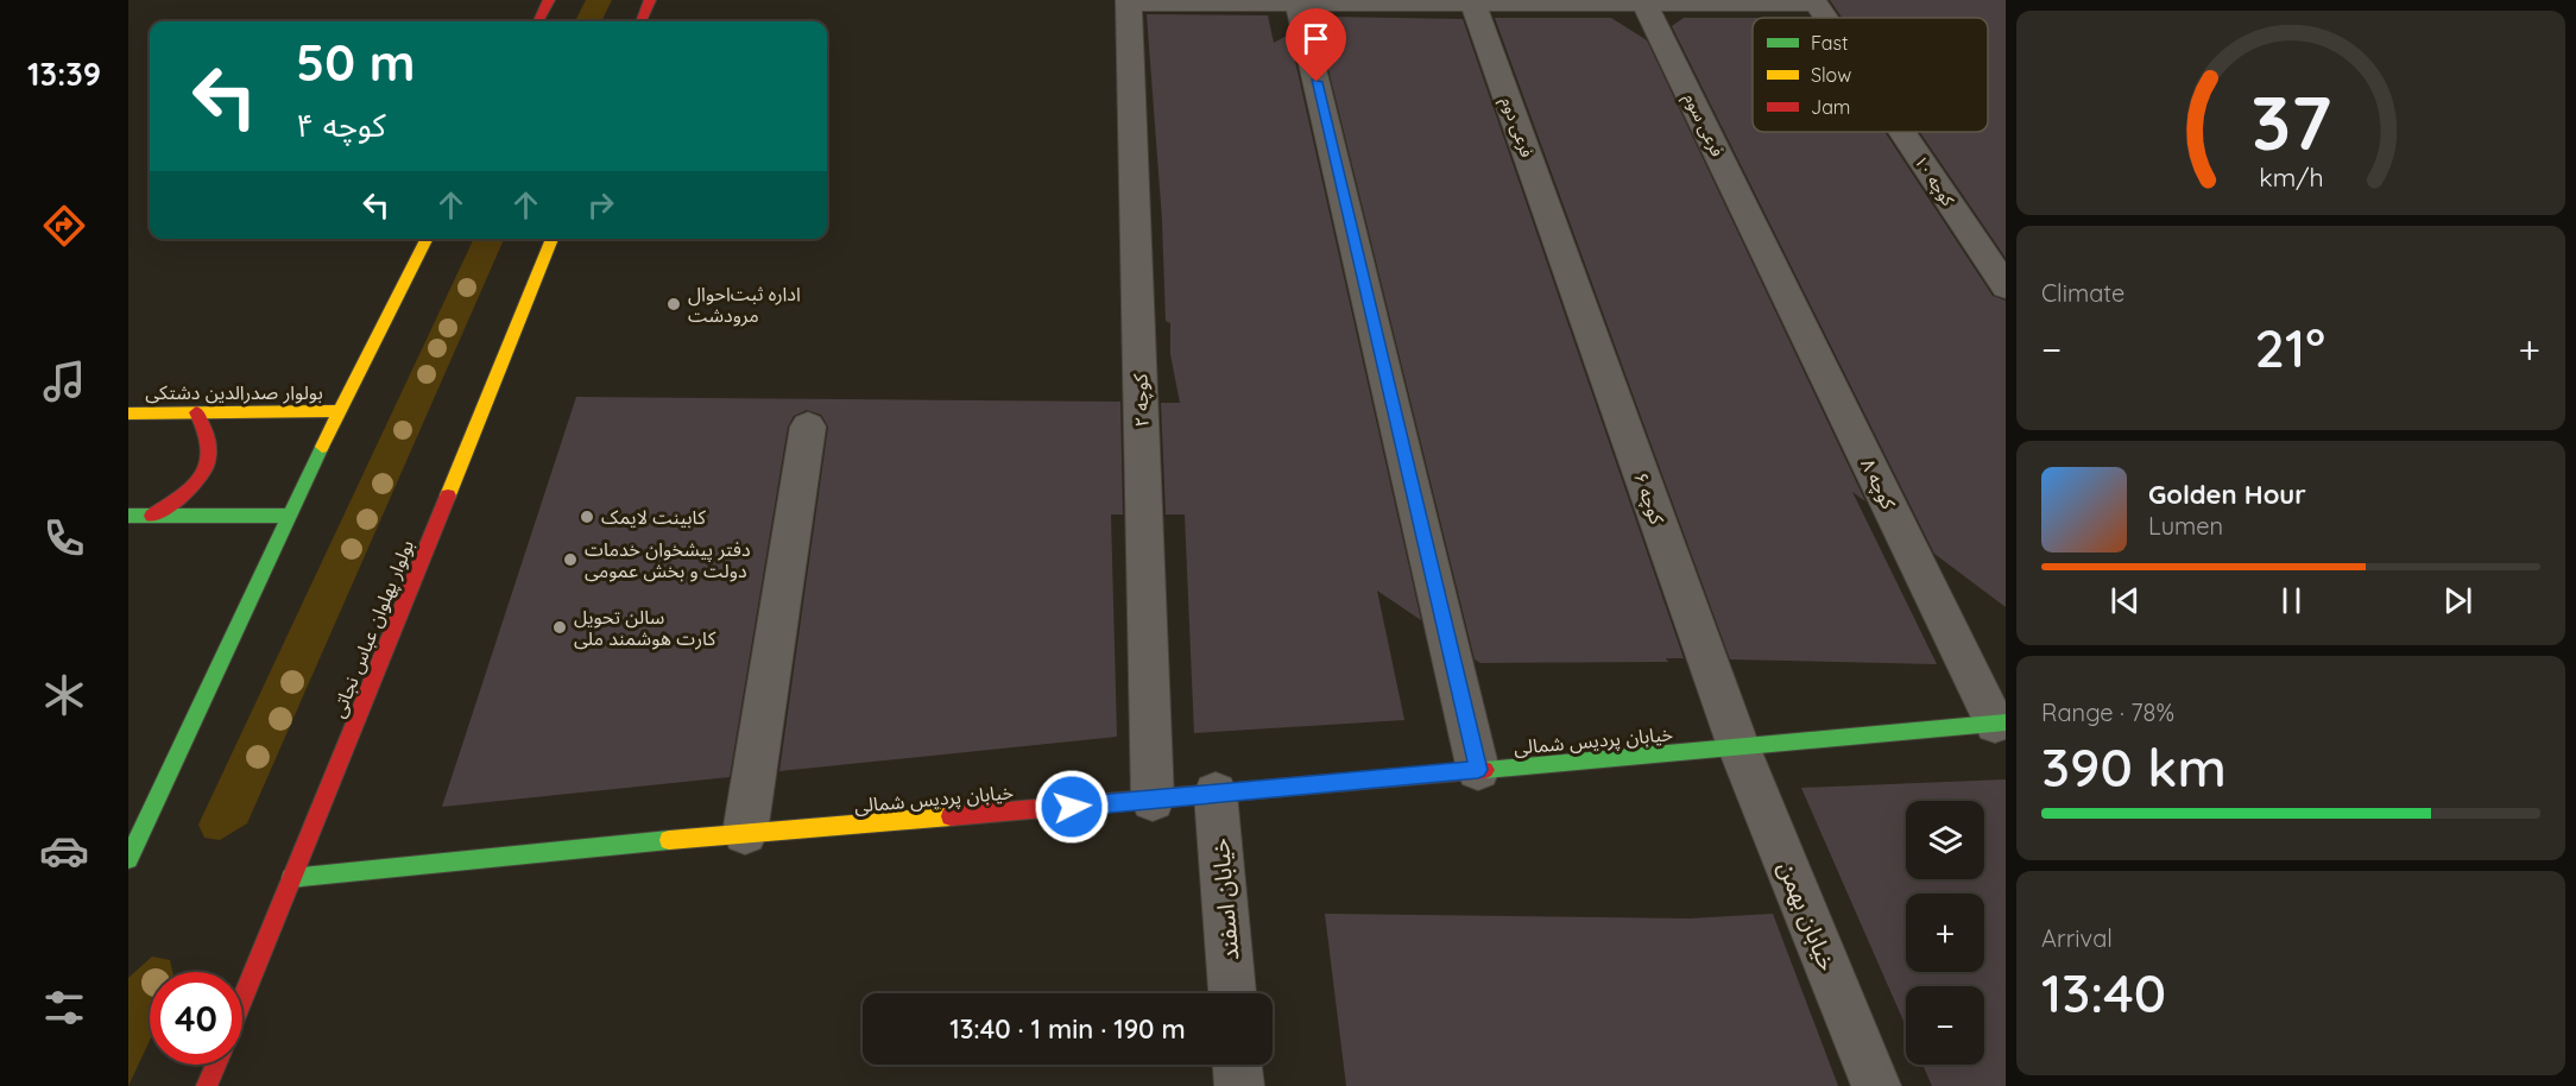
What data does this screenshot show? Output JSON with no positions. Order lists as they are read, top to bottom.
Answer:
{
  "streets": {
    "street": [
      "فرعی سوم",
      "فرعی دوم",
      "کوچه ۱۰",
      "بولوار صدرالدین دشتکی",
      "کوچه ۲",
      "کوچه ۸",
      "کوچه ۶",
      "بولوار پهلوان عباس نجاتی",
      "خیابان پردیس شمالی",
      "خیابان اسفند",
      "خیابان بهمن"
    ]
  },
  "crossings": [
    ["فرعی سوم", "کوچه ۸"],
    ["فرعی دوم", "کوچه ۶"],
    ["کوچه ۲", "خیابان پردیس شمالی"],
    ["کوچه ۸", "خیابان پردیس شمالی"],
    ["کوچه ۶", "خیابان پردیس شمالی"],
    ["کوچه ۶", "خیابان بهمن"],
    ["بولوار پهلوان عباس نجاتی", "خیابان پردیس شمالی"],
    ["خیابان پردیس شمالی", "خیابان اسفند"],
    ["خیابان پردیس شمالی", "خیابان بهمن"]
  ],
  "places": [
    "اداره ثبت‌احوال مرودشت",
    "کابینت لایمک",
    "دفتر پیشخوان خدمات دولت و بخش عمومی",
    "سالن تحویل کارت هوشمند ملی"
  ],
  "legend": ["Fast", "Slow", "Jam"],
  "page": {
    "tabs": "13:39",
    "turn": ["50 m", "کوچه ۴"],
    "tile": [
      "Climate",
      ["Range · 78%", "390 km"],
      ["Arrival", "13:40"]
    ],
    "heat": ["−", "21°", "+"],
    "song": ["Golden Hour", "Lumen"],
    "map_buttons": ["+", "−"],
    "limit": "40",
    "trip": "13:40 · 1 min · 190 m",
    "gauge": ["37", "km/h"]
  }
}
